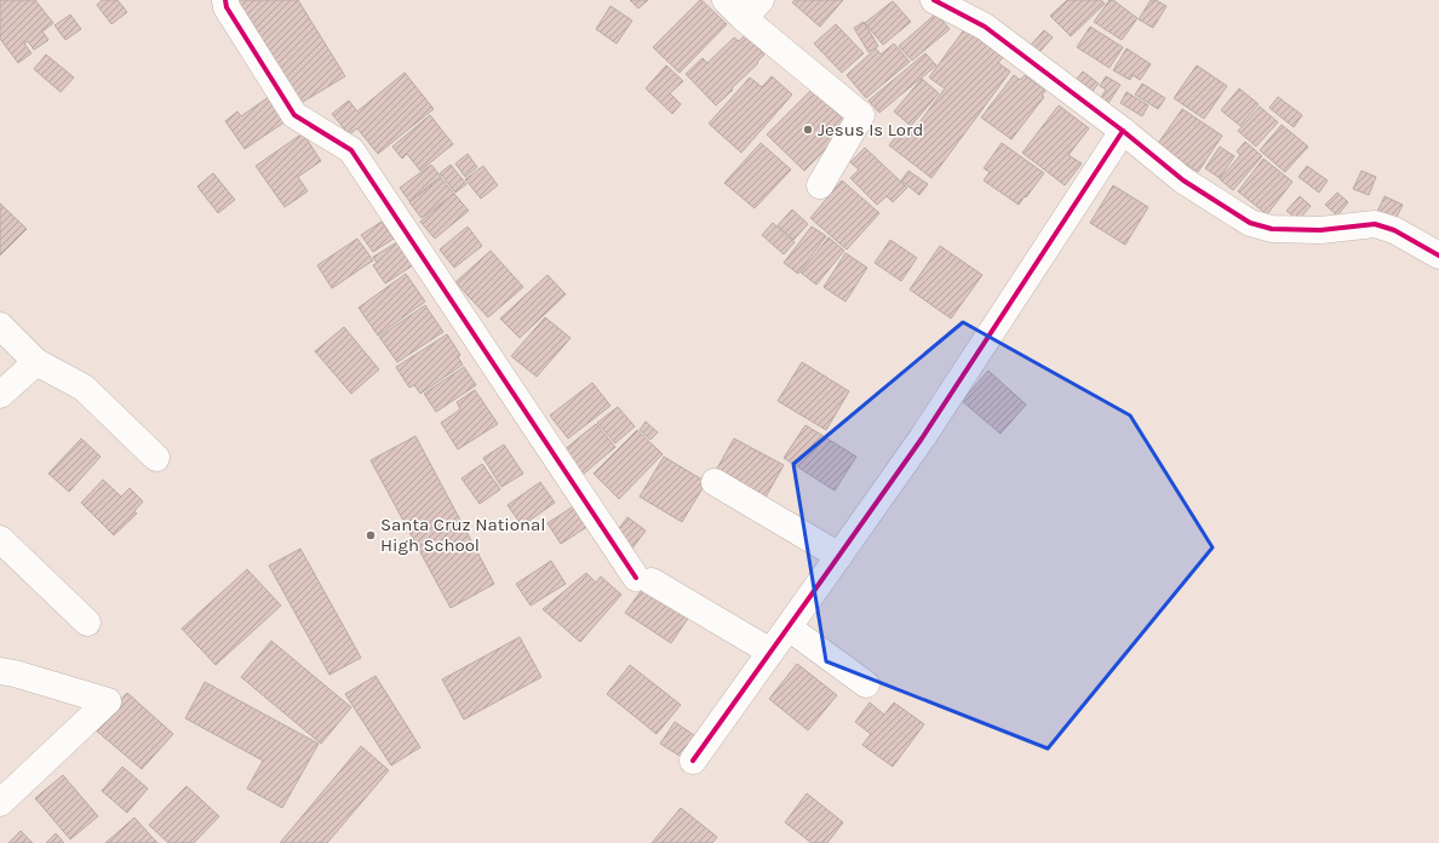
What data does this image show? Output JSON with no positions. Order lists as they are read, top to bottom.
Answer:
{
  "places": ["Jesus Is Lord", "Santa Cruz National High School"]
}
